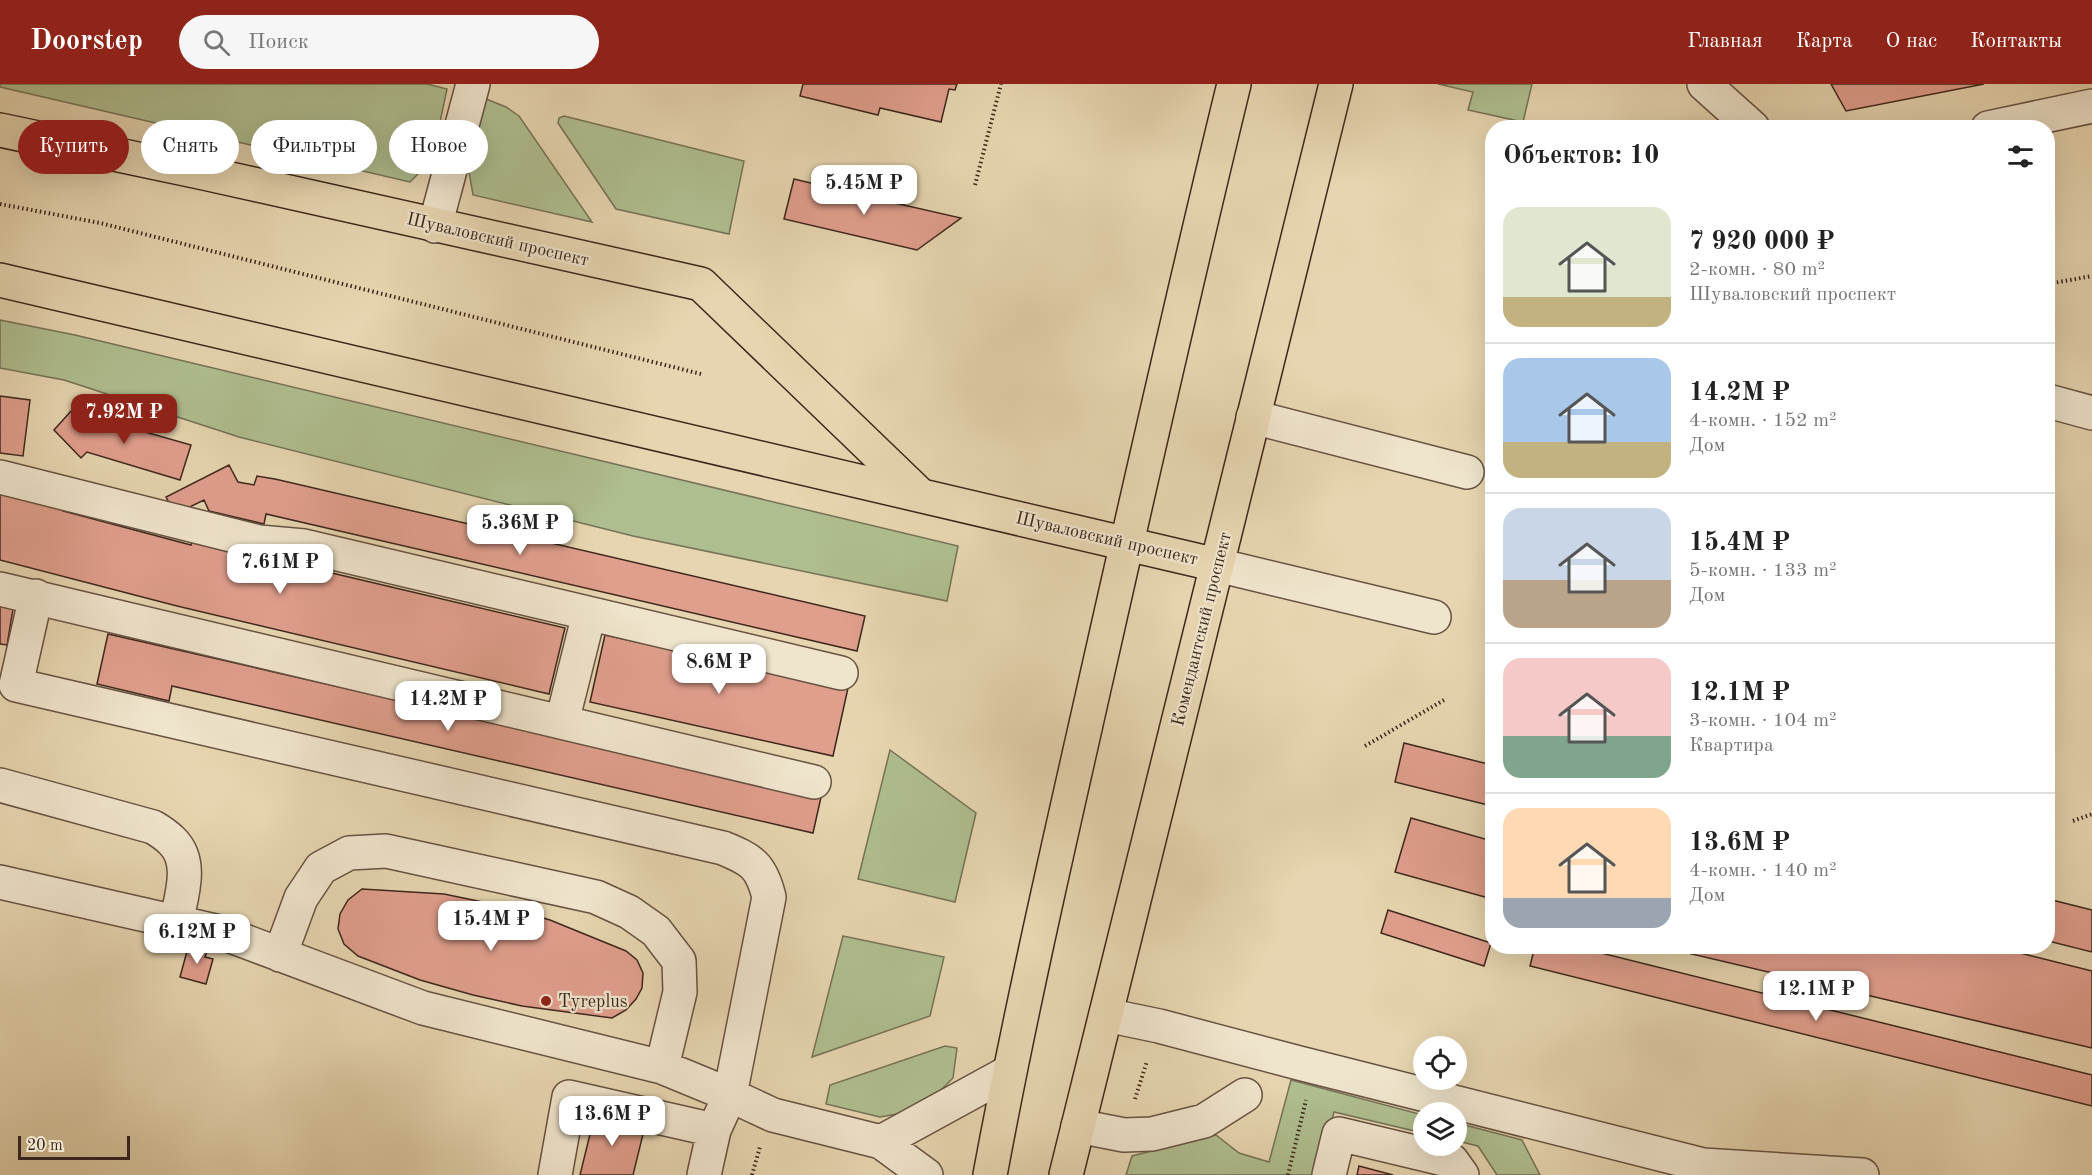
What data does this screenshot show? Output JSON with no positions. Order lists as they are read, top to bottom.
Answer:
{
  "streets": {
    "main road": ["Шуваловский проспект", "Комендантский проспект"]
  },
  "crossings": [
    ["Шуваловский проспект", "Комендантский проспект"]
  ],
  "places": ["Tyreplus"],
  "scale_bar": "20 m",
  "page": {
    "header": "Doorstep",
    "search": "Поиск",
    "nav": [
      "Главная",
      "Карта",
      "О нас",
      "Контакты"
    ],
    "chip": [
      "Купить",
      "Снять",
      "Фильтры",
      "Новое"
    ],
    "heading": "Объектов: 10",
    "price": [
      "5.45M ₽",
      "7.92M ₽",
      "5.36M ₽",
      "7.61M ₽",
      "8.6M ₽",
      "14.2M ₽",
      "15.4M ₽",
      "6.12M ₽",
      "12.1M ₽",
      "13.6M ₽"
    ],
    "list": [
      {
        "name": "7 920 000 ₽",
        "note": "2-комн. · 80 m² · Шуваловский проспект"
      },
      {
        "name": "14.2M ₽",
        "note": "4-комн. · 152 m² · Дом"
      },
      {
        "name": "15.4M ₽",
        "note": "5-комн. · 133 m² · Дом"
      },
      {
        "name": "12.1M ₽",
        "note": "3-комн. · 104 m² · Квартира"
      },
      {
        "name": "13.6M ₽",
        "note": "4-комн. · 140 m² · Дом"
      }
    ],
    "scale": "20 m"
  }
}
